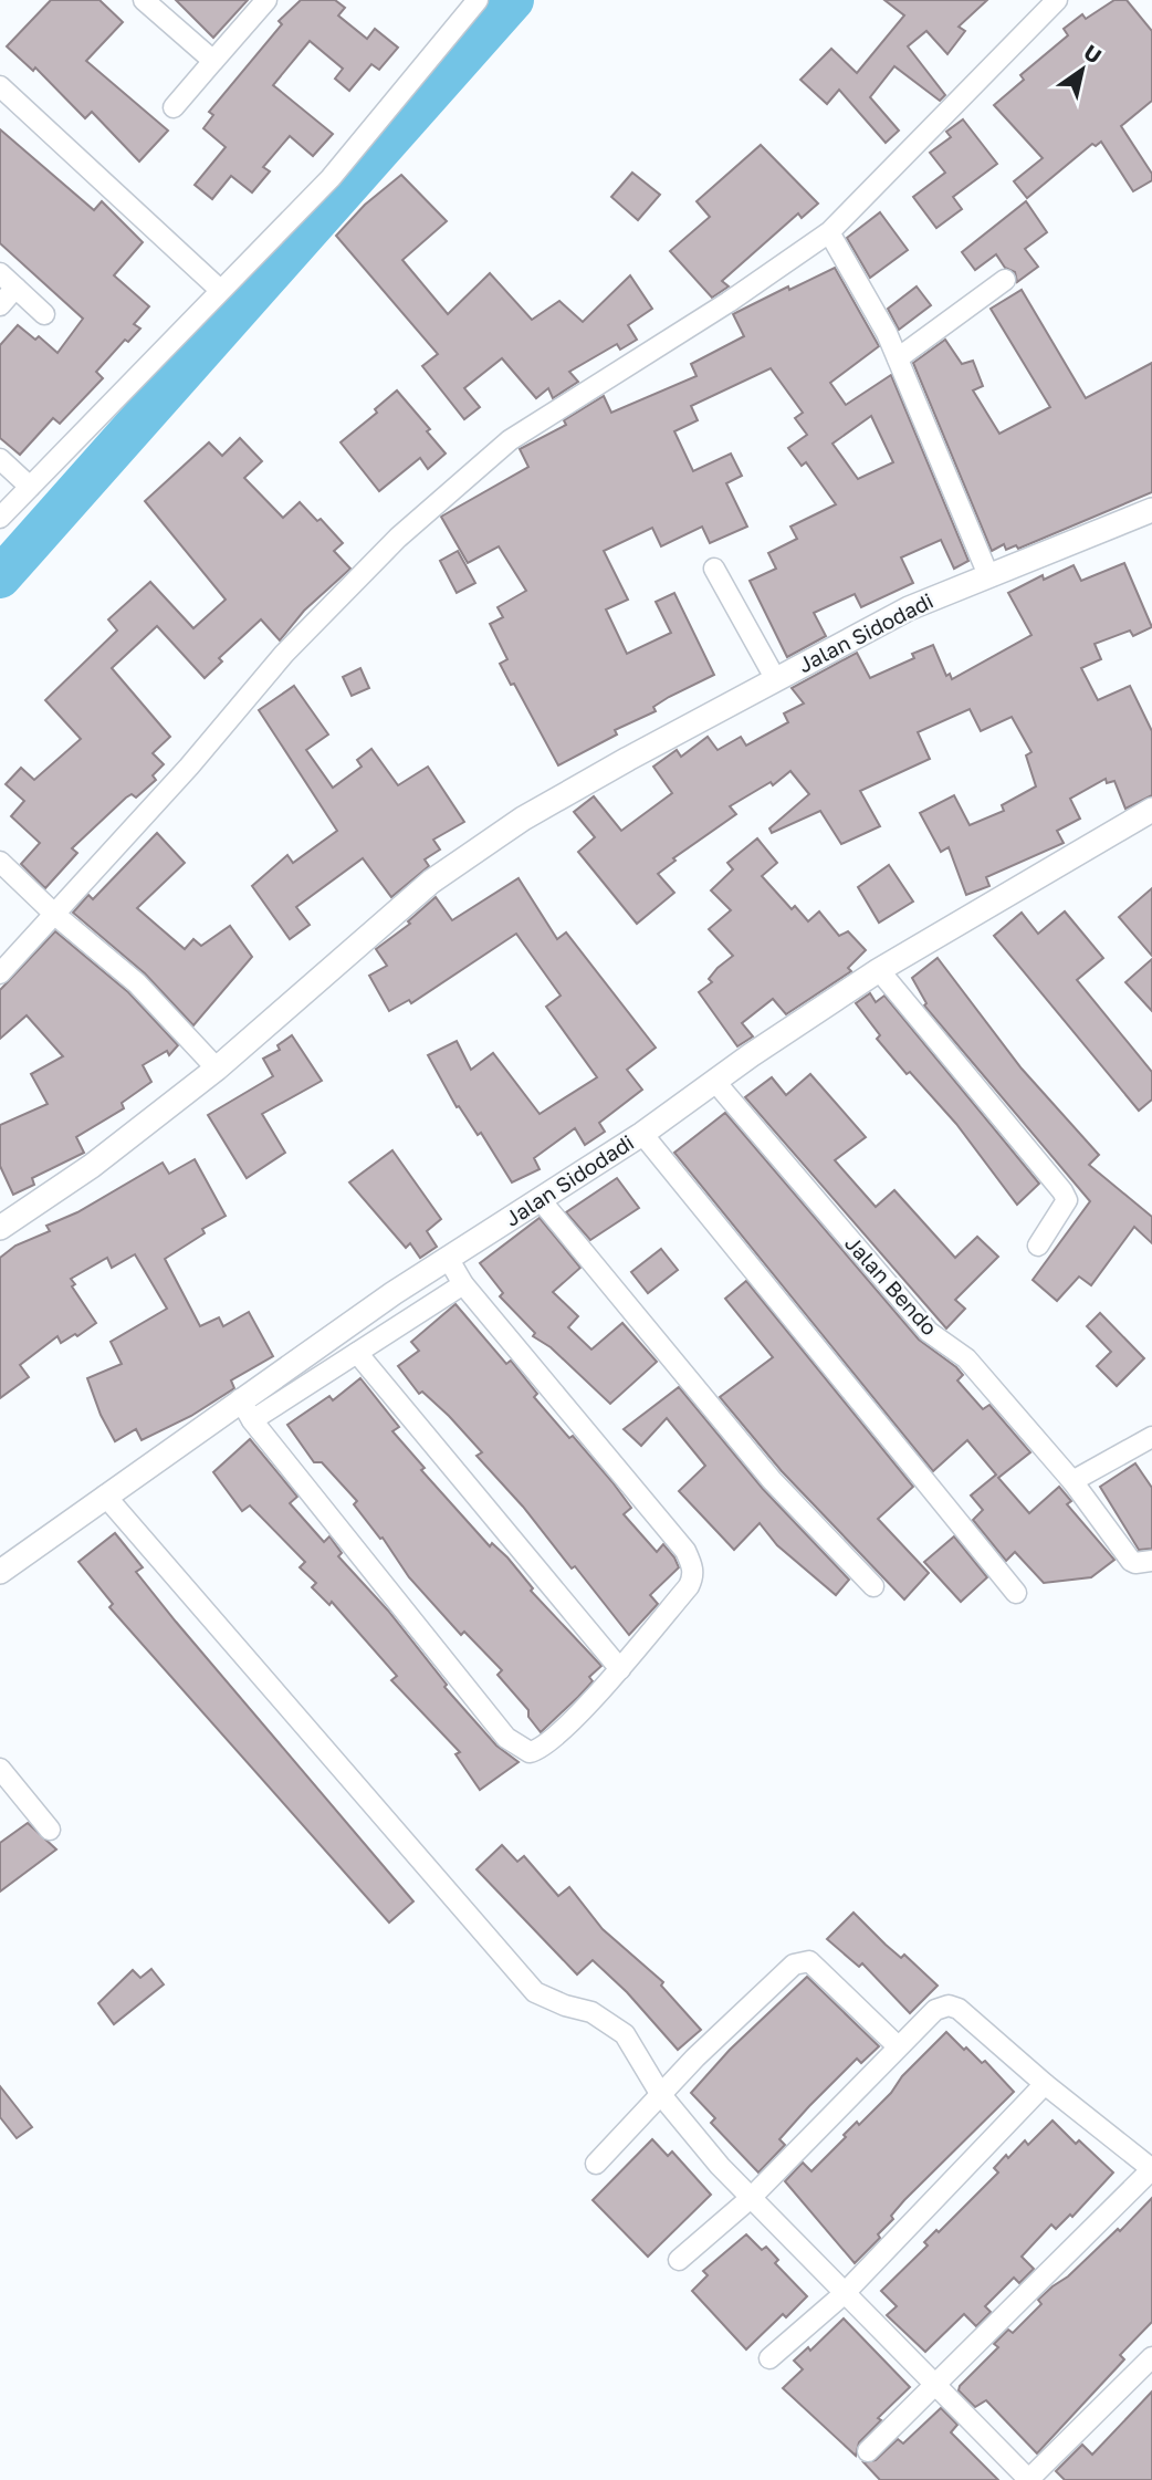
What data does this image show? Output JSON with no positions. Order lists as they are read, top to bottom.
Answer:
{
  "streets": {
    "street": ["Jalan Sidodadi", "Jalan Bendo"]
  },
  "crossings": [
    ["Jalan Sidodadi", "Jalan Bendo"]
  ],
  "north": "top right"
}
